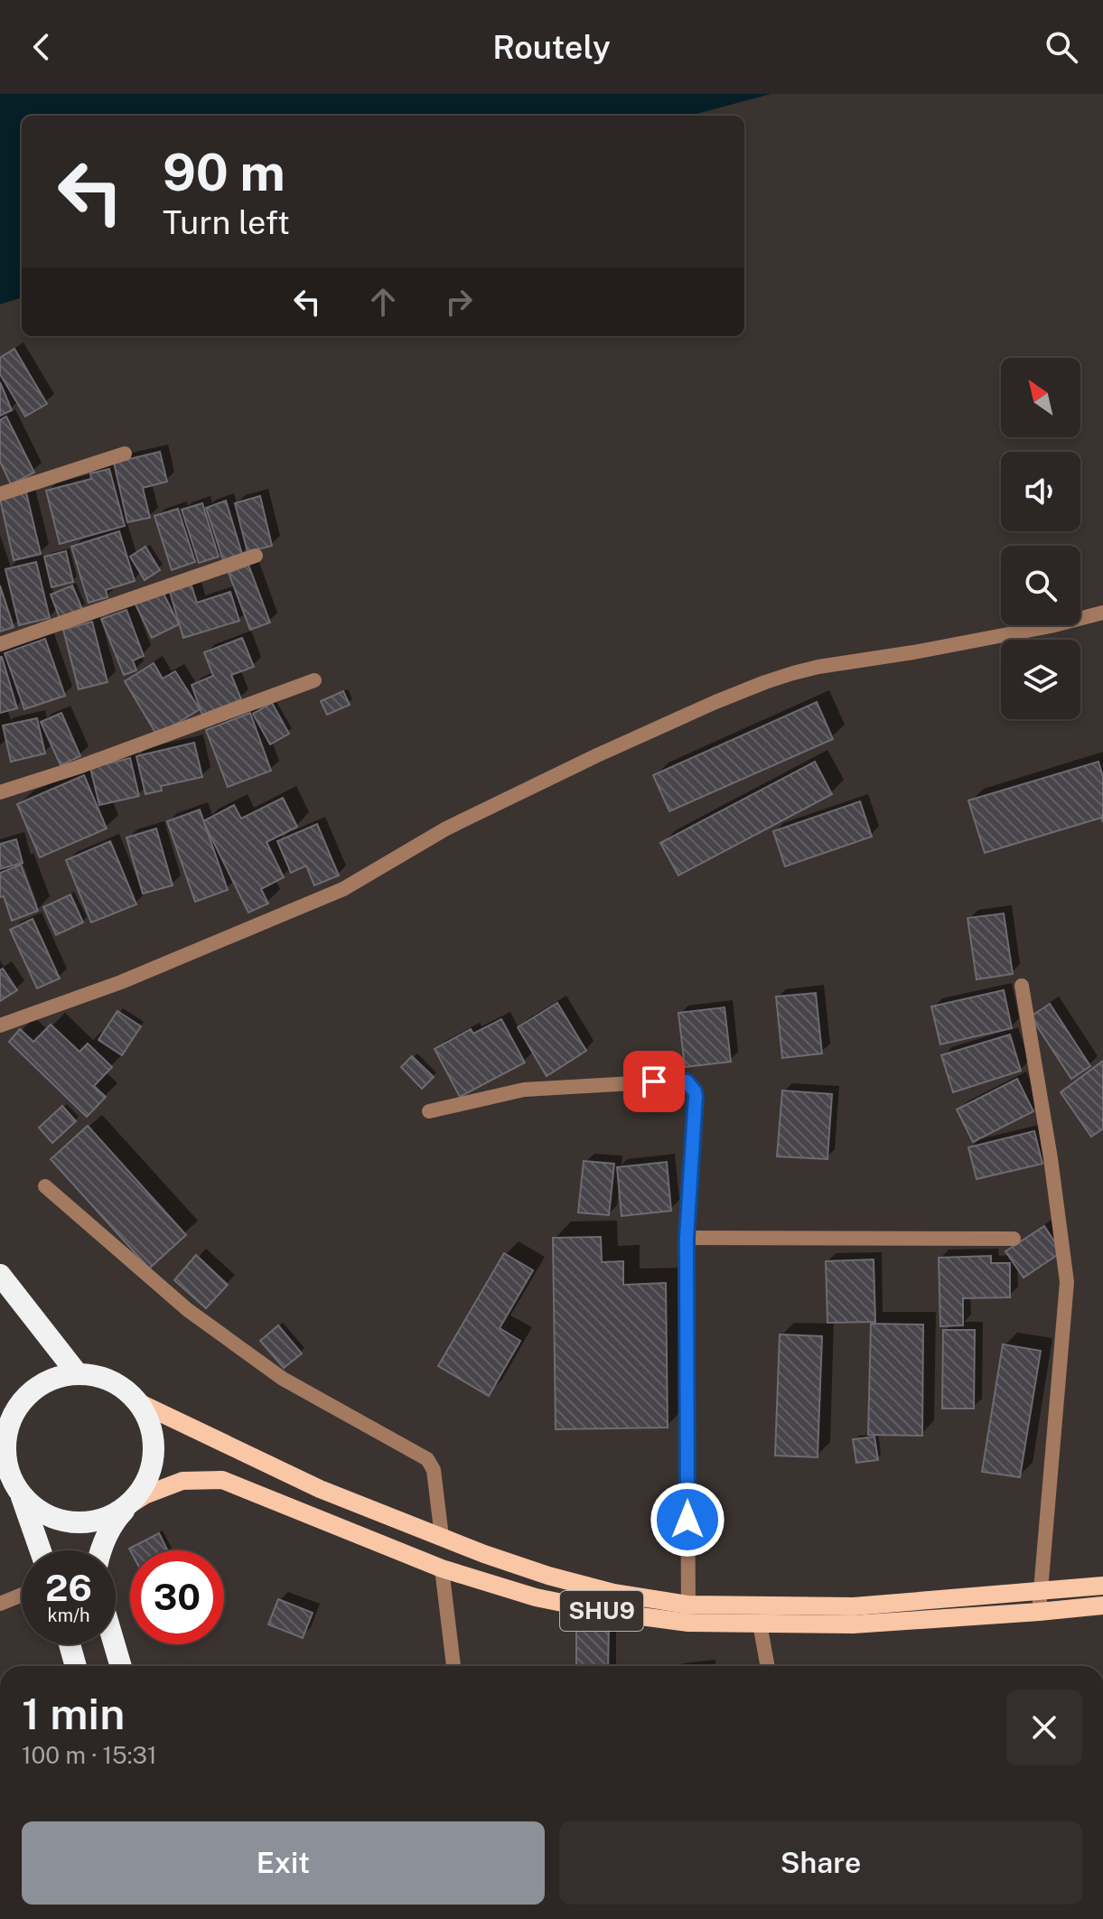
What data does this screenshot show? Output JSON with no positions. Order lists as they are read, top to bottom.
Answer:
{
  "streets": {
    "highway": ["SHU9"]
  },
  "north": "top left",
  "page": {
    "header": "Routely",
    "turn": ["90 m", "Turn left"],
    "speed": "26 km/h",
    "limit": "30",
    "heading": ["1 min", "100 m · 15:31"],
    "buttons": ["Exit", "Share"]
  }
}
